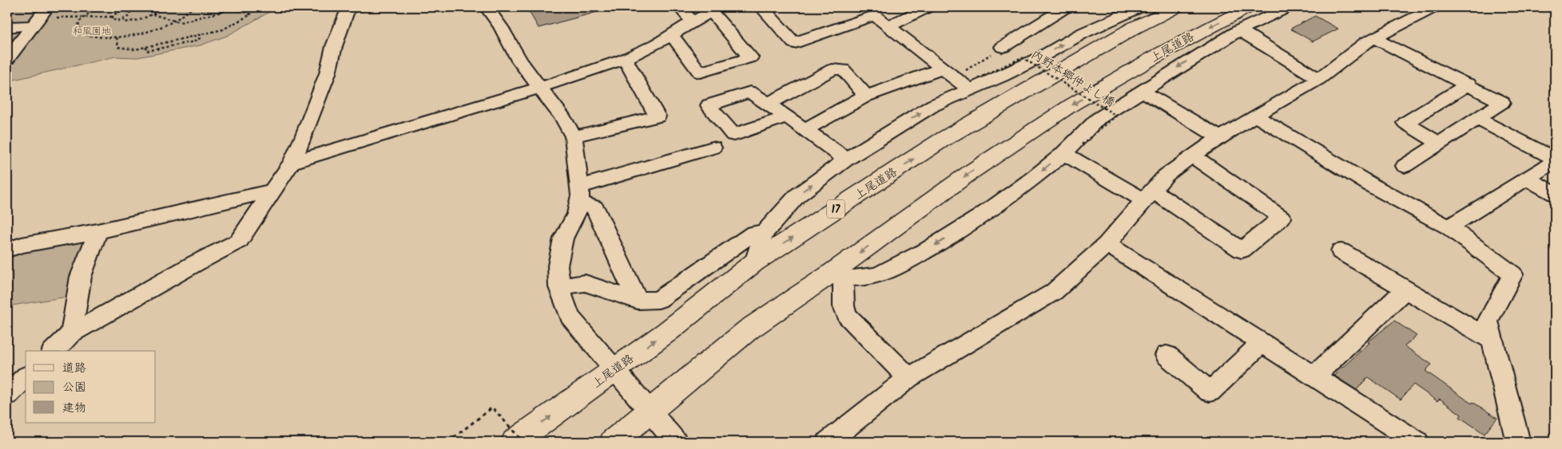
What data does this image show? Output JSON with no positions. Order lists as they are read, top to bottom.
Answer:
{
  "streets": {
    "highway": ["上尾道路", "17"],
    "path": ["内野本郷仲よし橋"]
  },
  "parks": ["和風園地"],
  "legend": ["道路", "公園", "建物"]
}
